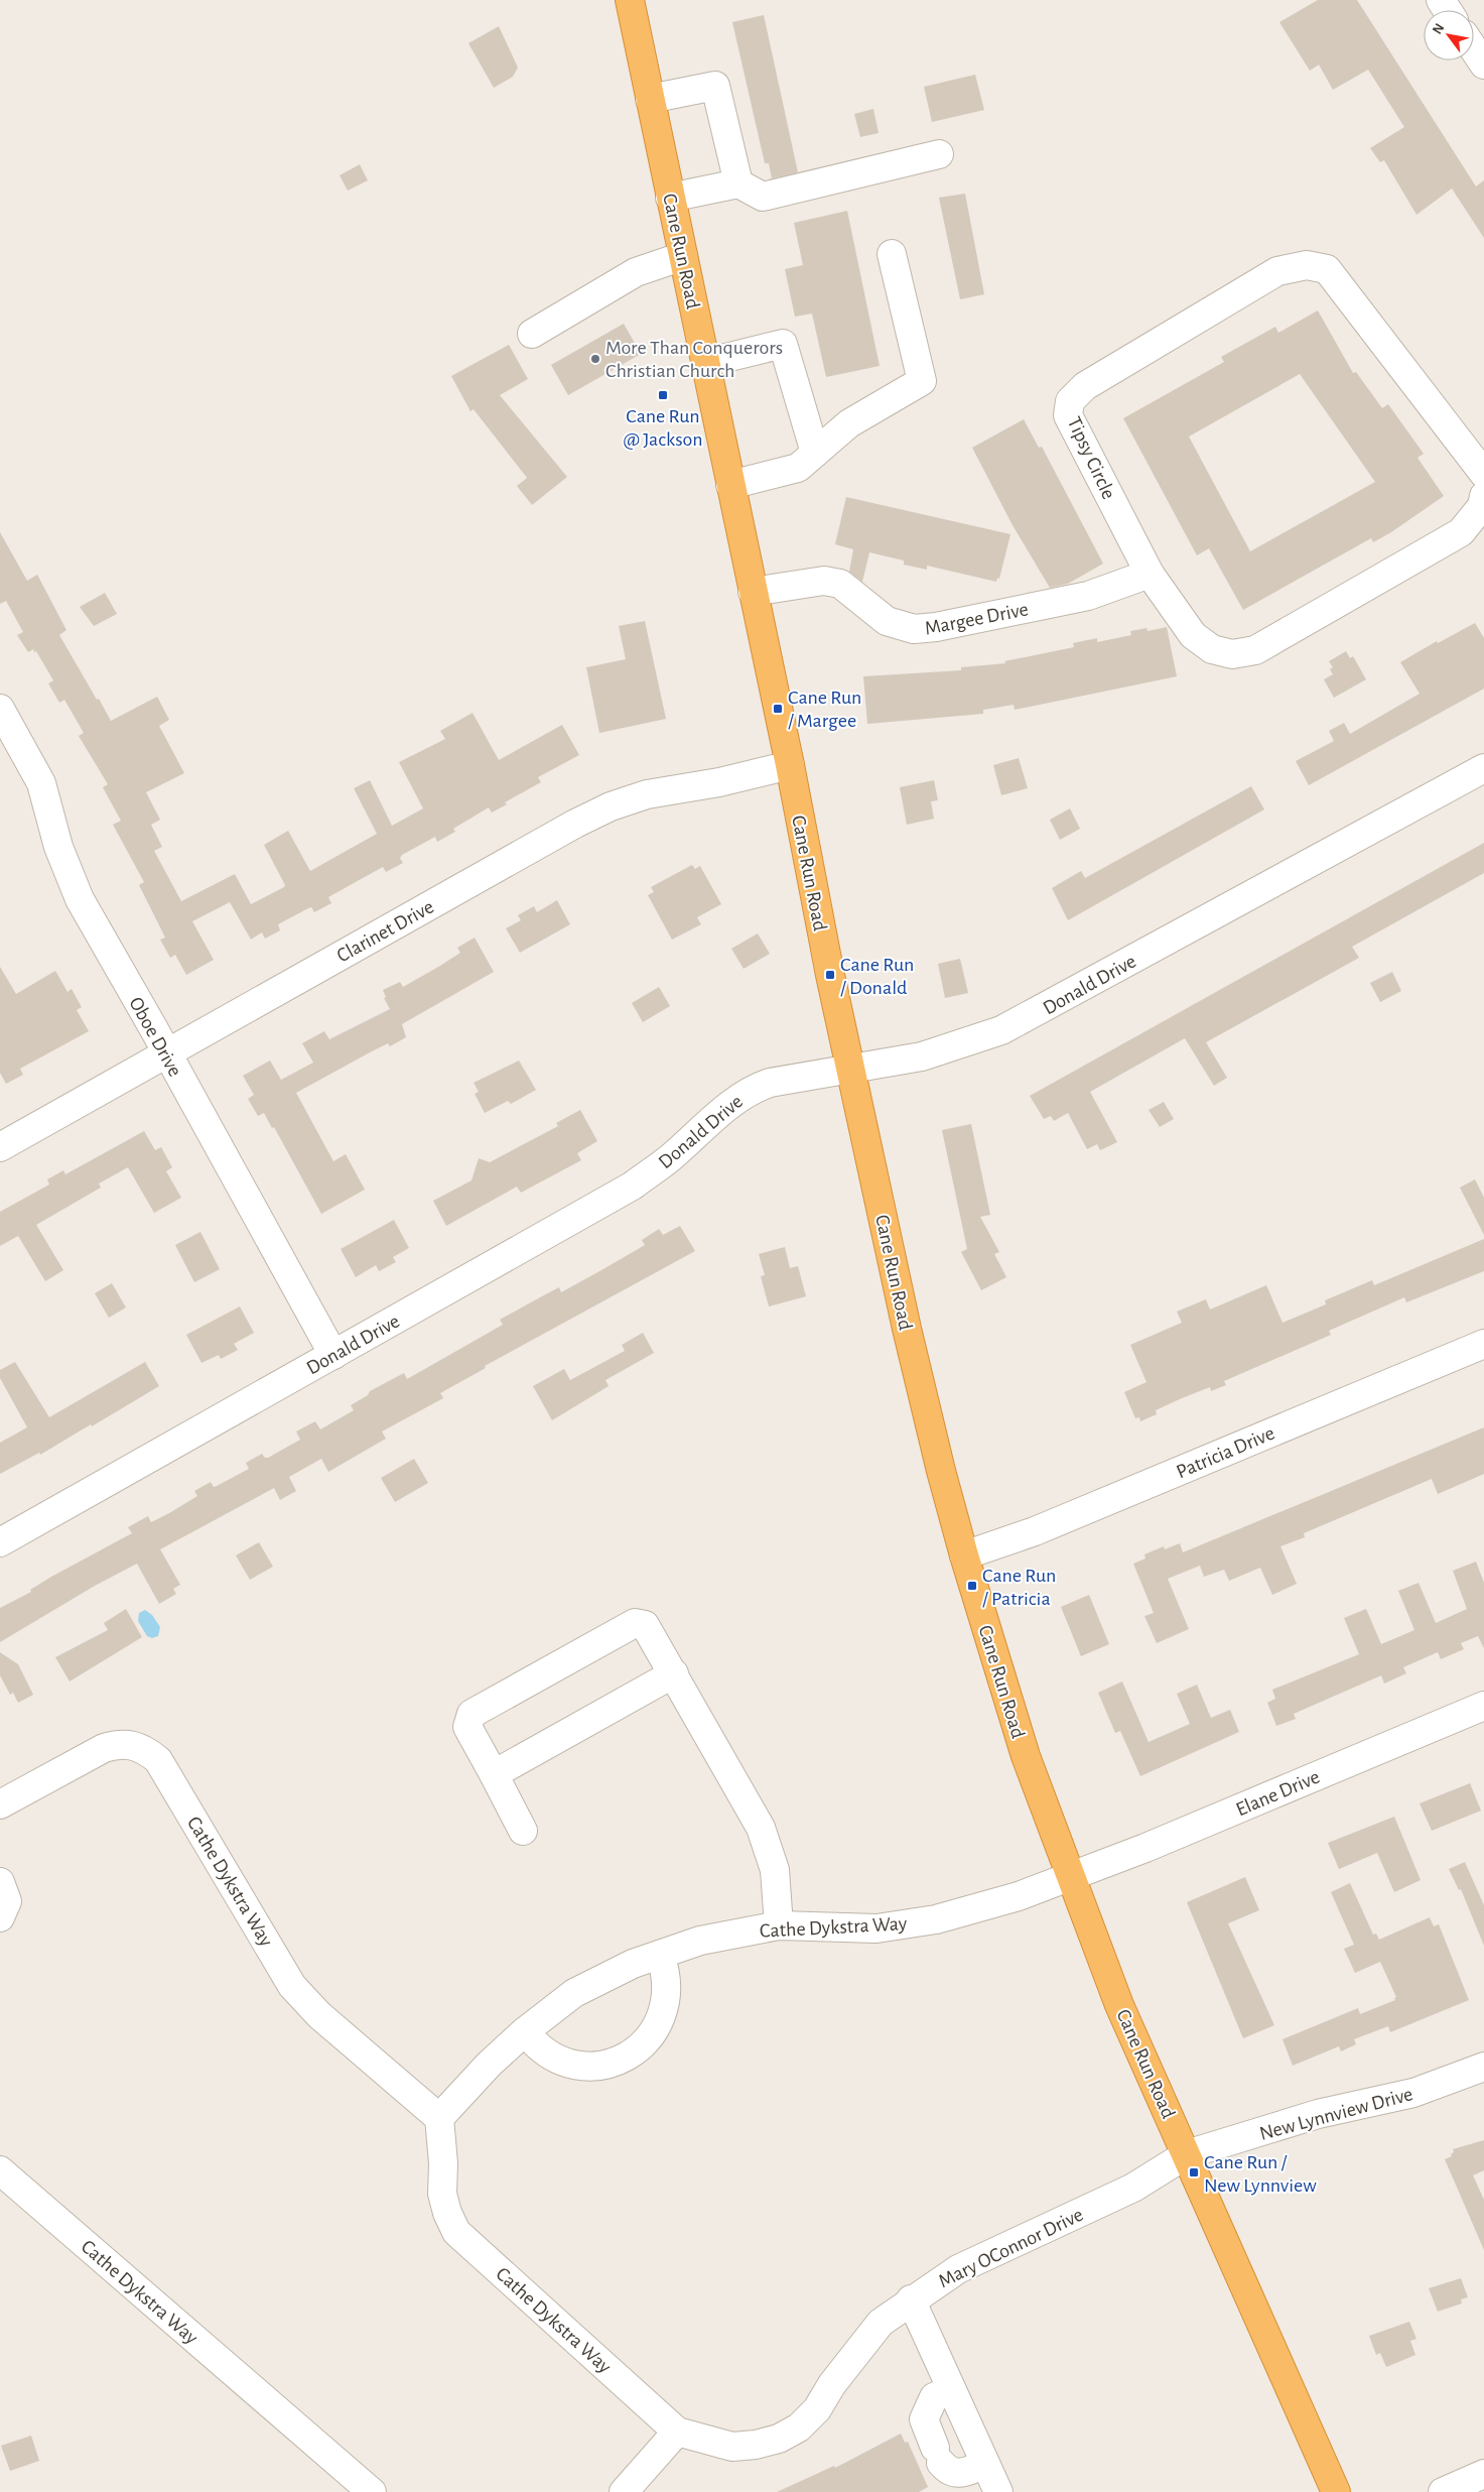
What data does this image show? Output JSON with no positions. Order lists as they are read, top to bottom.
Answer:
{
  "streets": {
    "highway": ["Cane Run Road"],
    "street": [
      "Tipsy Circle",
      "Margee Drive",
      "Clarinet Drive",
      "Donald Drive",
      "Oboe Drive",
      "Patricia Drive",
      "Elane Drive",
      "Cathe Dykstra Way",
      "New Lynnview Drive",
      "Mary OConnor Drive"
    ]
  },
  "crossings": [
    ["Cane Run Road", "Margee Drive"],
    ["Cane Run Road", "Clarinet Drive"],
    ["Cane Run Road", "Donald Drive"],
    ["Cane Run Road", "Patricia Drive"],
    ["Cane Run Road", "Elane Drive"],
    ["Cane Run Road", "Cathe Dykstra Way"],
    ["Cane Run Road", "New Lynnview Drive"],
    ["Cane Run Road", "Mary OConnor Drive"],
    ["Tipsy Circle", "Margee Drive"],
    ["Clarinet Drive", "Oboe Drive"],
    ["Donald Drive", "Oboe Drive"],
    ["Elane Drive", "Cathe Dykstra Way"],
    ["Cathe Dykstra Way", "Mary OConnor Drive"],
    ["New Lynnview Drive", "Mary OConnor Drive"]
  ],
  "places": {
    "other": ["More Than Conquerors Christian Church"],
    "transit": [
      "Cane Run @ Jackson",
      "Cane Run / Margee",
      "Cane Run / Donald",
      "Cane Run / Patricia",
      "Cane Run / New Lynnview"
    ]
  },
  "north": "top left"
}
